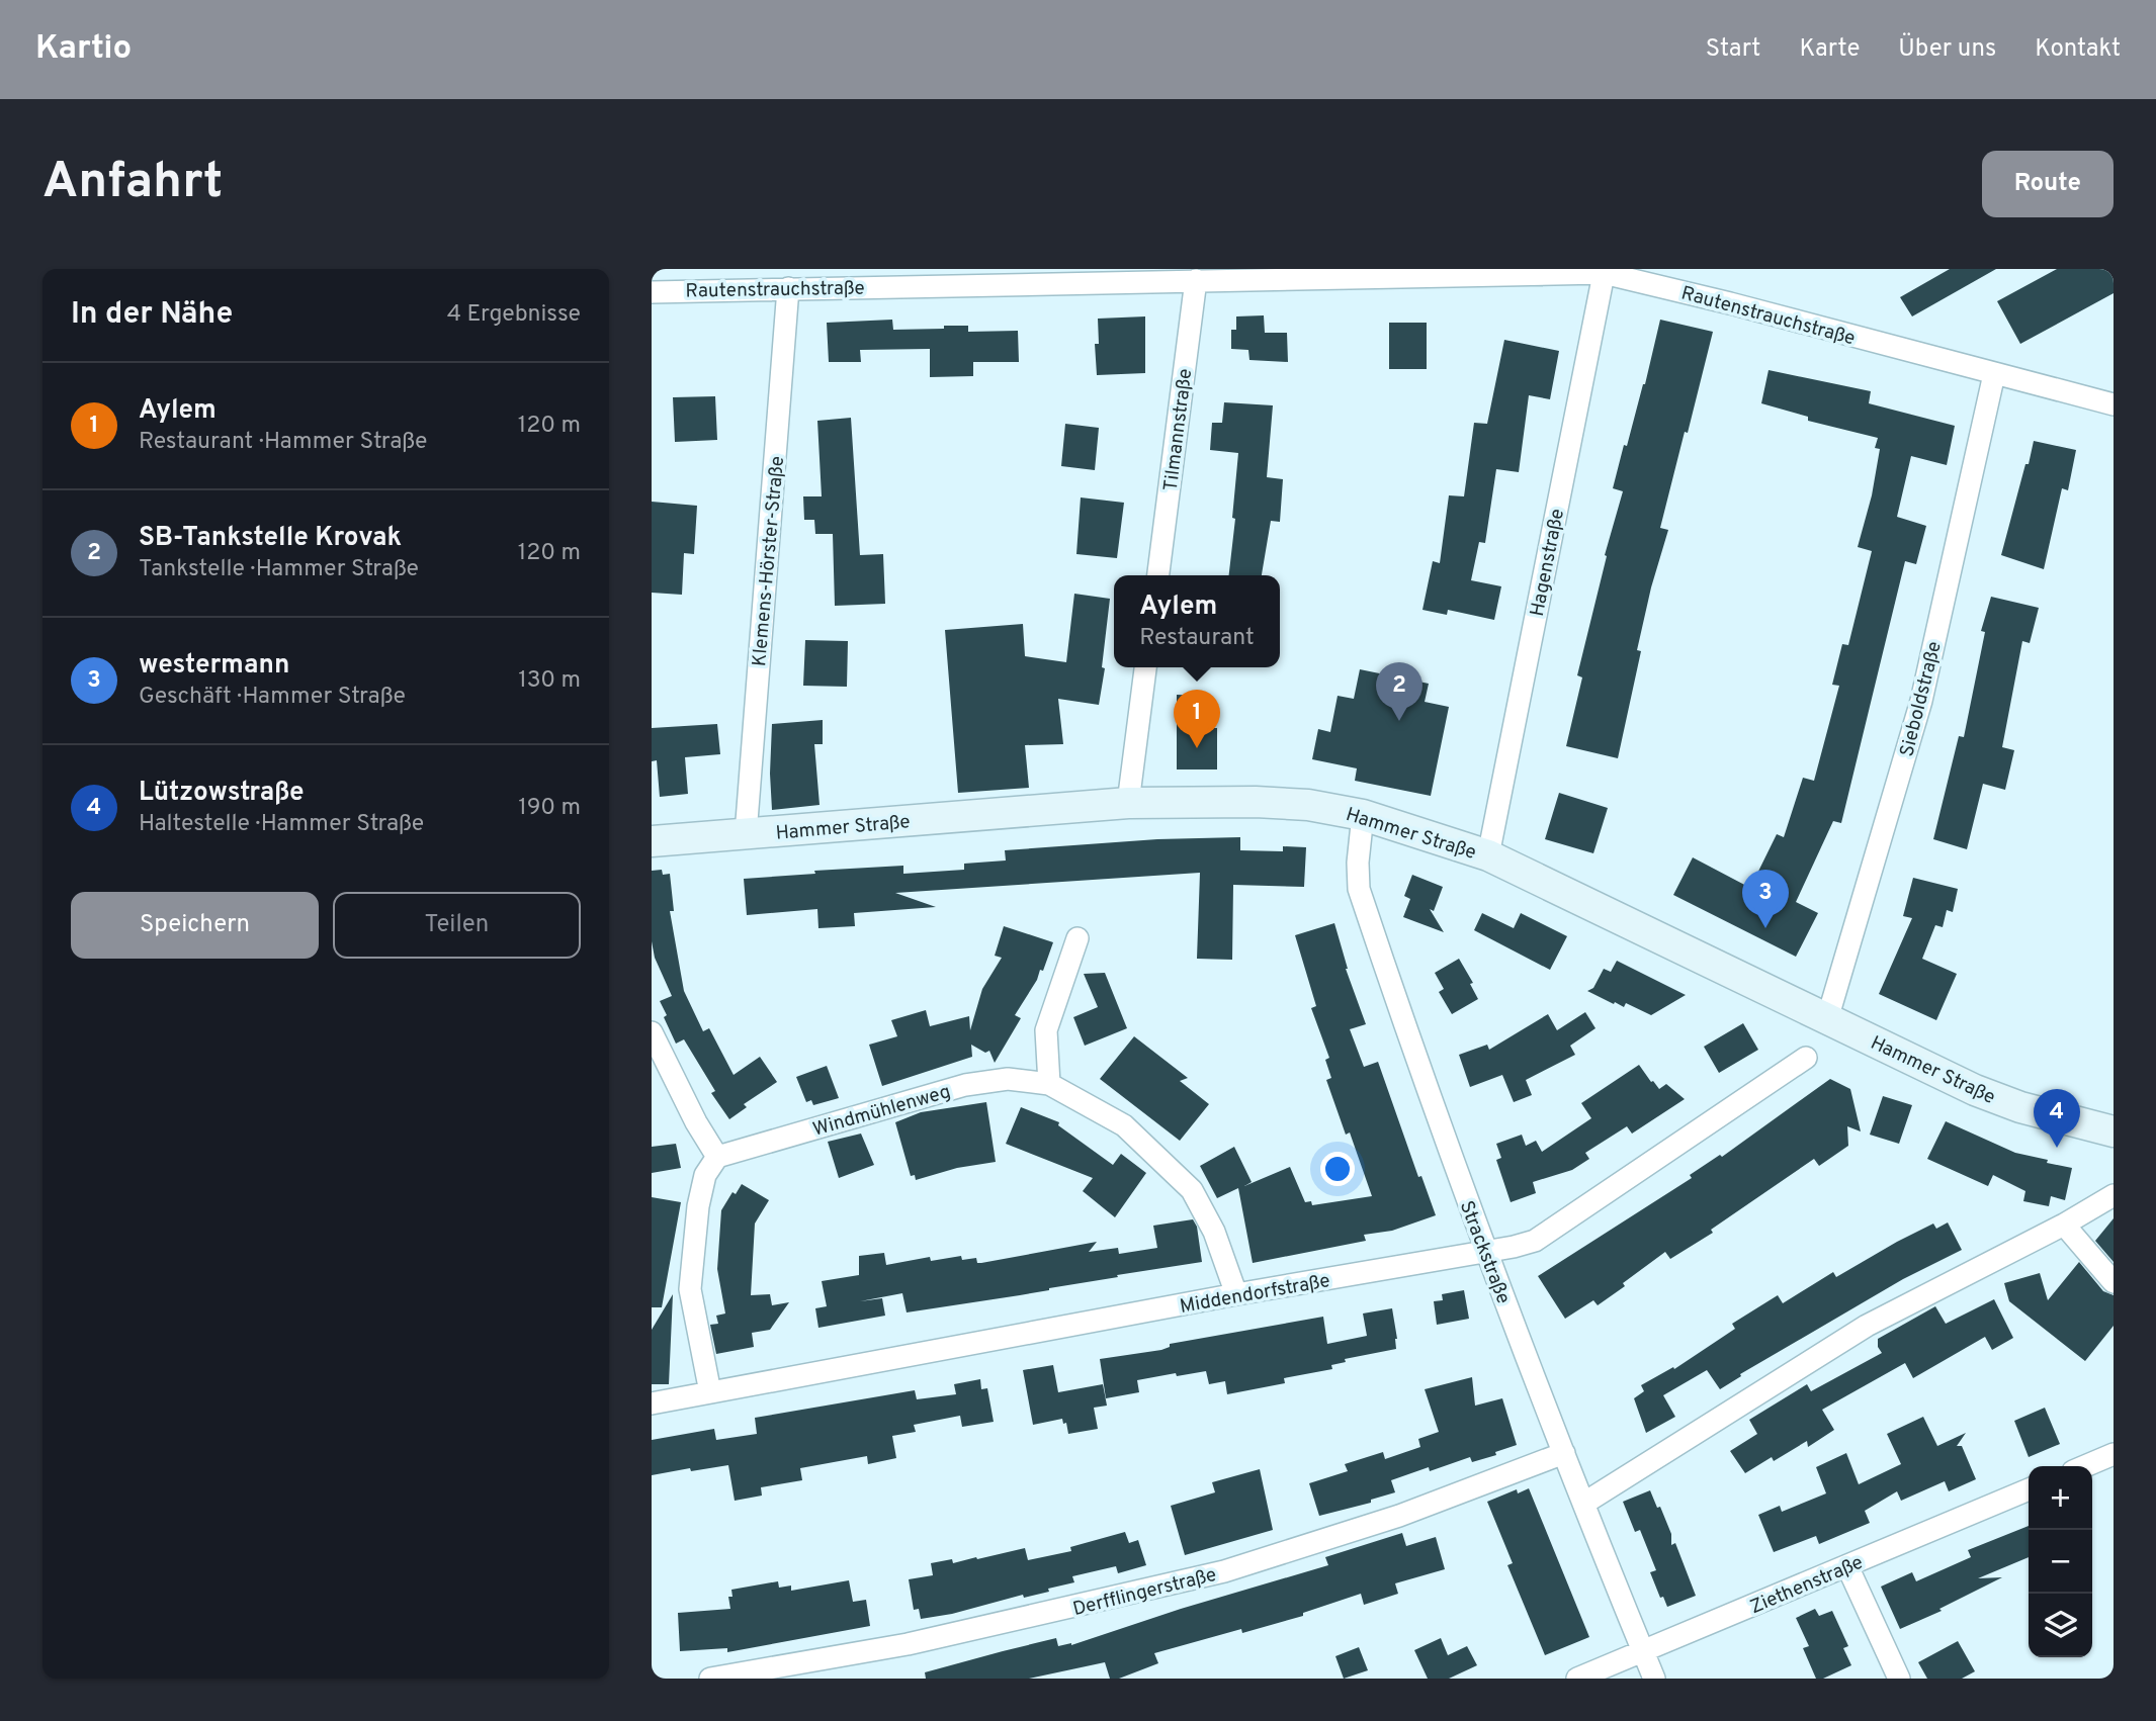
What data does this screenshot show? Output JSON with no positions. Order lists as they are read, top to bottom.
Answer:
{
  "streets": {
    "main road": ["Hammer Straße"],
    "street": [
      "Rautenstrauchstraße",
      "Tilmannstraße",
      "Klemens-Hörster-Straße",
      "Hagenstraße",
      "Sieboldstraße",
      "Windmühlenweg",
      "Strackstraße",
      "Middendorfstraße",
      "Ziethenstraße",
      "Derfflingerstraße"
    ]
  },
  "crossings": [
    ["Rautenstrauchstraße", "Tilmannstraße"],
    ["Rautenstrauchstraße", "Klemens-Hörster-Straße"],
    ["Rautenstrauchstraße", "Hagenstraße"],
    ["Rautenstrauchstraße", "Sieboldstraße"],
    ["Klemens-Hörster-Straße", "Hammer Straße"],
    ["Hagenstraße", "Hammer Straße"],
    ["Sieboldstraße", "Hammer Straße"],
    ["Hammer Straße", "Strackstraße"],
    ["Windmühlenweg", "Middendorfstraße"],
    ["Strackstraße", "Middendorfstraße"],
    ["Strackstraße", "Ziethenstraße"],
    ["Strackstraße", "Derfflingerstraße"]
  ],
  "page": {
    "header": "Kartio",
    "nav": [
      "Start",
      "Karte",
      "Über uns",
      "Kontakt"
    ],
    "buttons": [
      "Route",
      ["Speichern", "Teilen"]
    ],
    "title": "Anfahrt",
    "heading": ["In der Nähe", "4 Ergebnisse"],
    "list": [
      {
        "mark": "1",
        "name": "Aylem",
        "note": "Restaurant · Hammer Straße",
        "value": "120 m"
      },
      {
        "mark": "2",
        "name": "SB-Tankstelle Krovak",
        "note": "Tankstelle · Hammer Straße",
        "value": "120 m"
      },
      {
        "mark": "3",
        "name": "westermann",
        "note": "Geschäft · Hammer Straße",
        "value": "130 m"
      },
      {
        "mark": "4",
        "name": "Lützowstraße",
        "note": "Haltestelle · Hammer Straße",
        "value": "190 m"
      }
    ],
    "popup": ["Aylem", "Restaurant"],
    "pins": [
      "2",
      "1",
      "3",
      "4"
    ],
    "map_buttons": ["+", "−"]
  }
}
